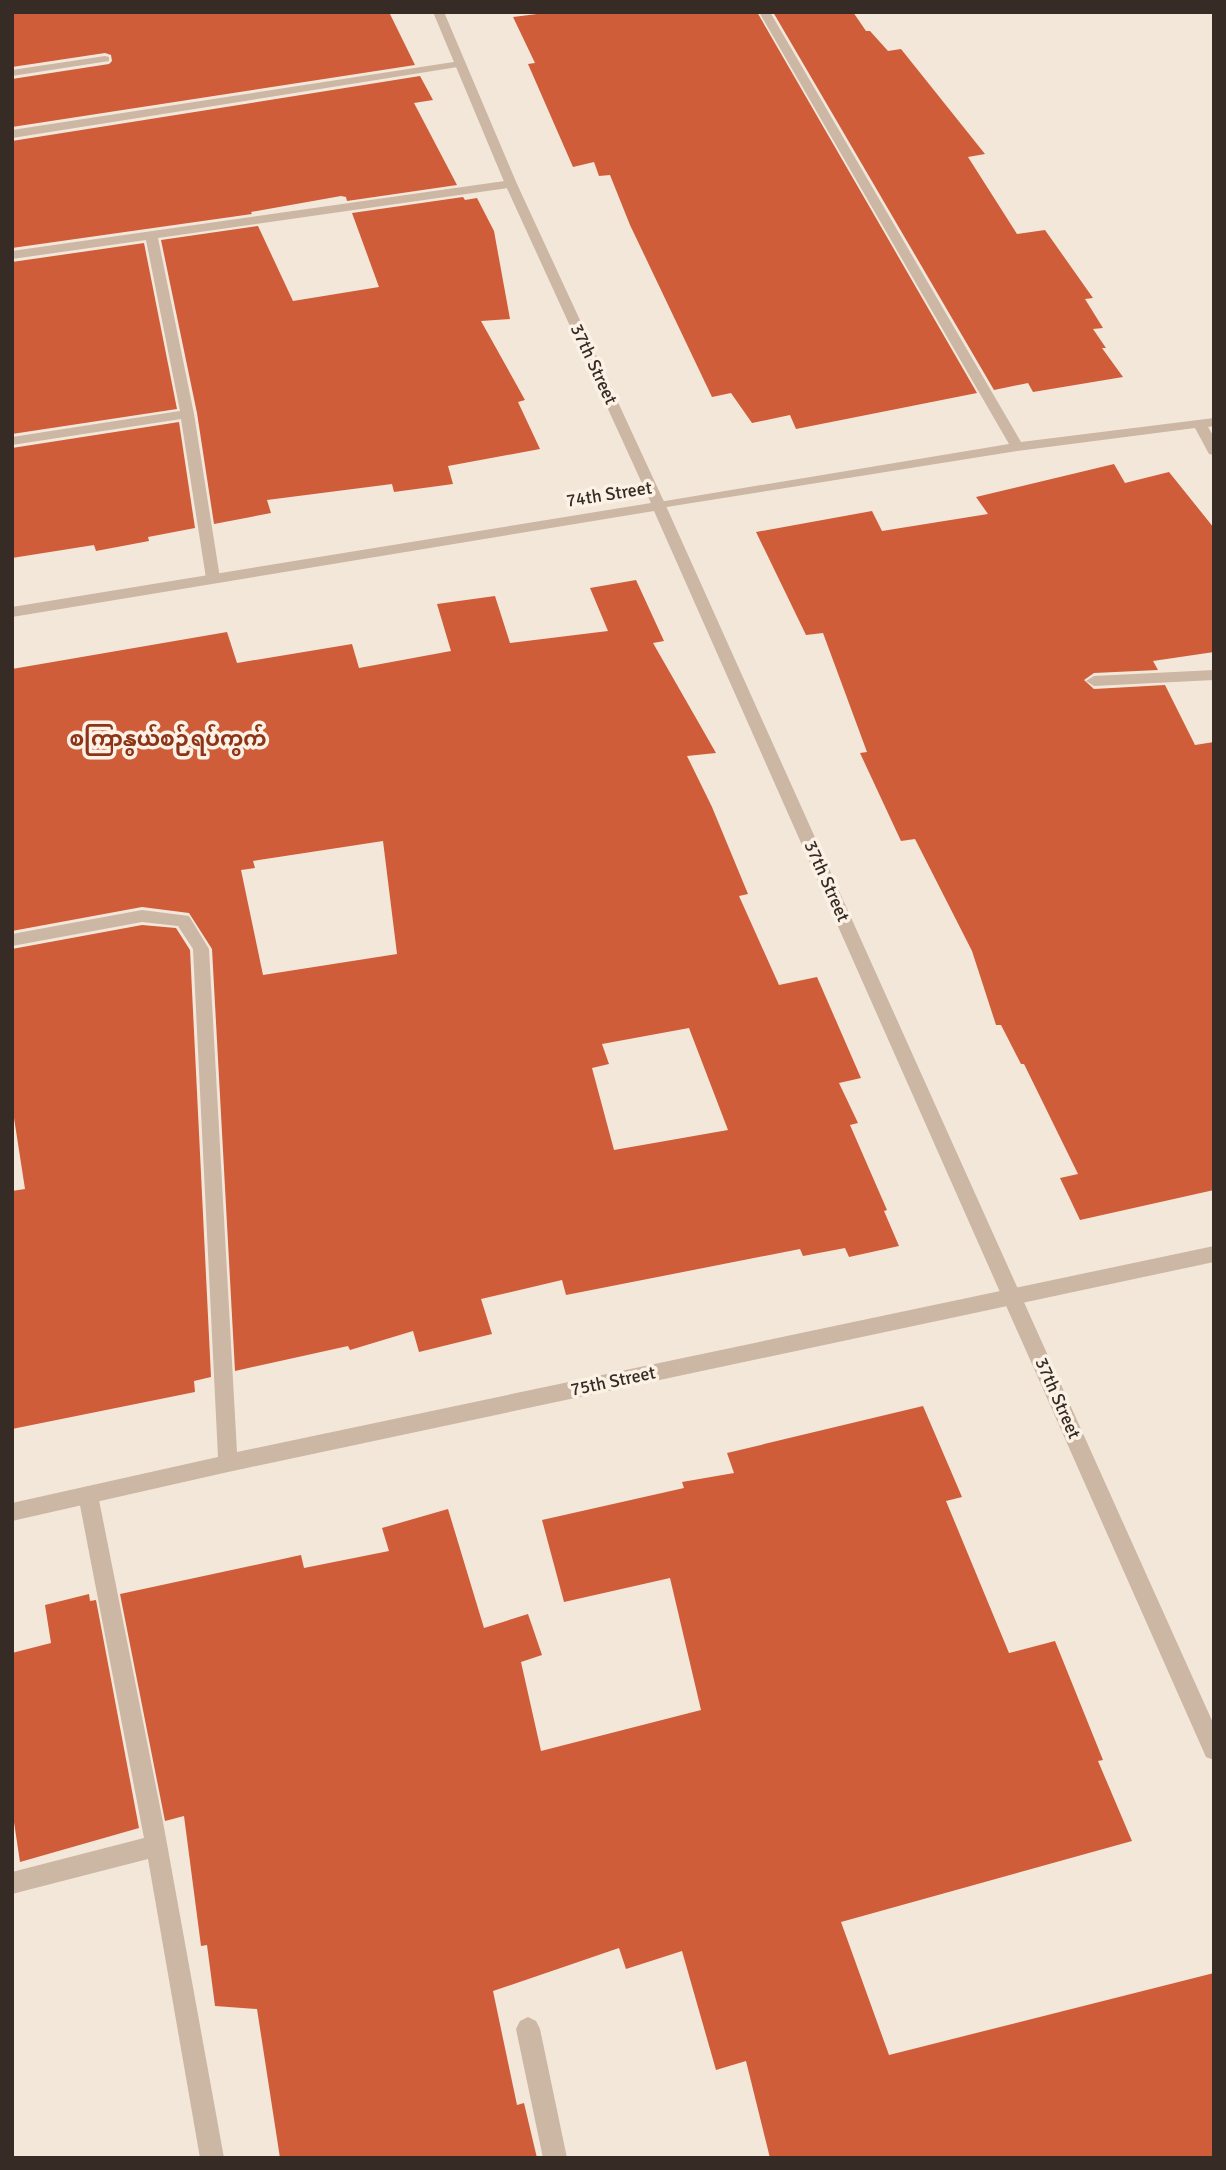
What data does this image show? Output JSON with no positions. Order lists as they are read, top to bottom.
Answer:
{
  "streets": {
    "street": ["37th Street", "74th Street", "75th Street"]
  },
  "crossings": [
    ["37th Street", "74th Street"],
    ["37th Street", "75th Street"]
  ],
  "districts": ["စကြာနွယ်စဉ်ရပ်ကွက်"]
}
